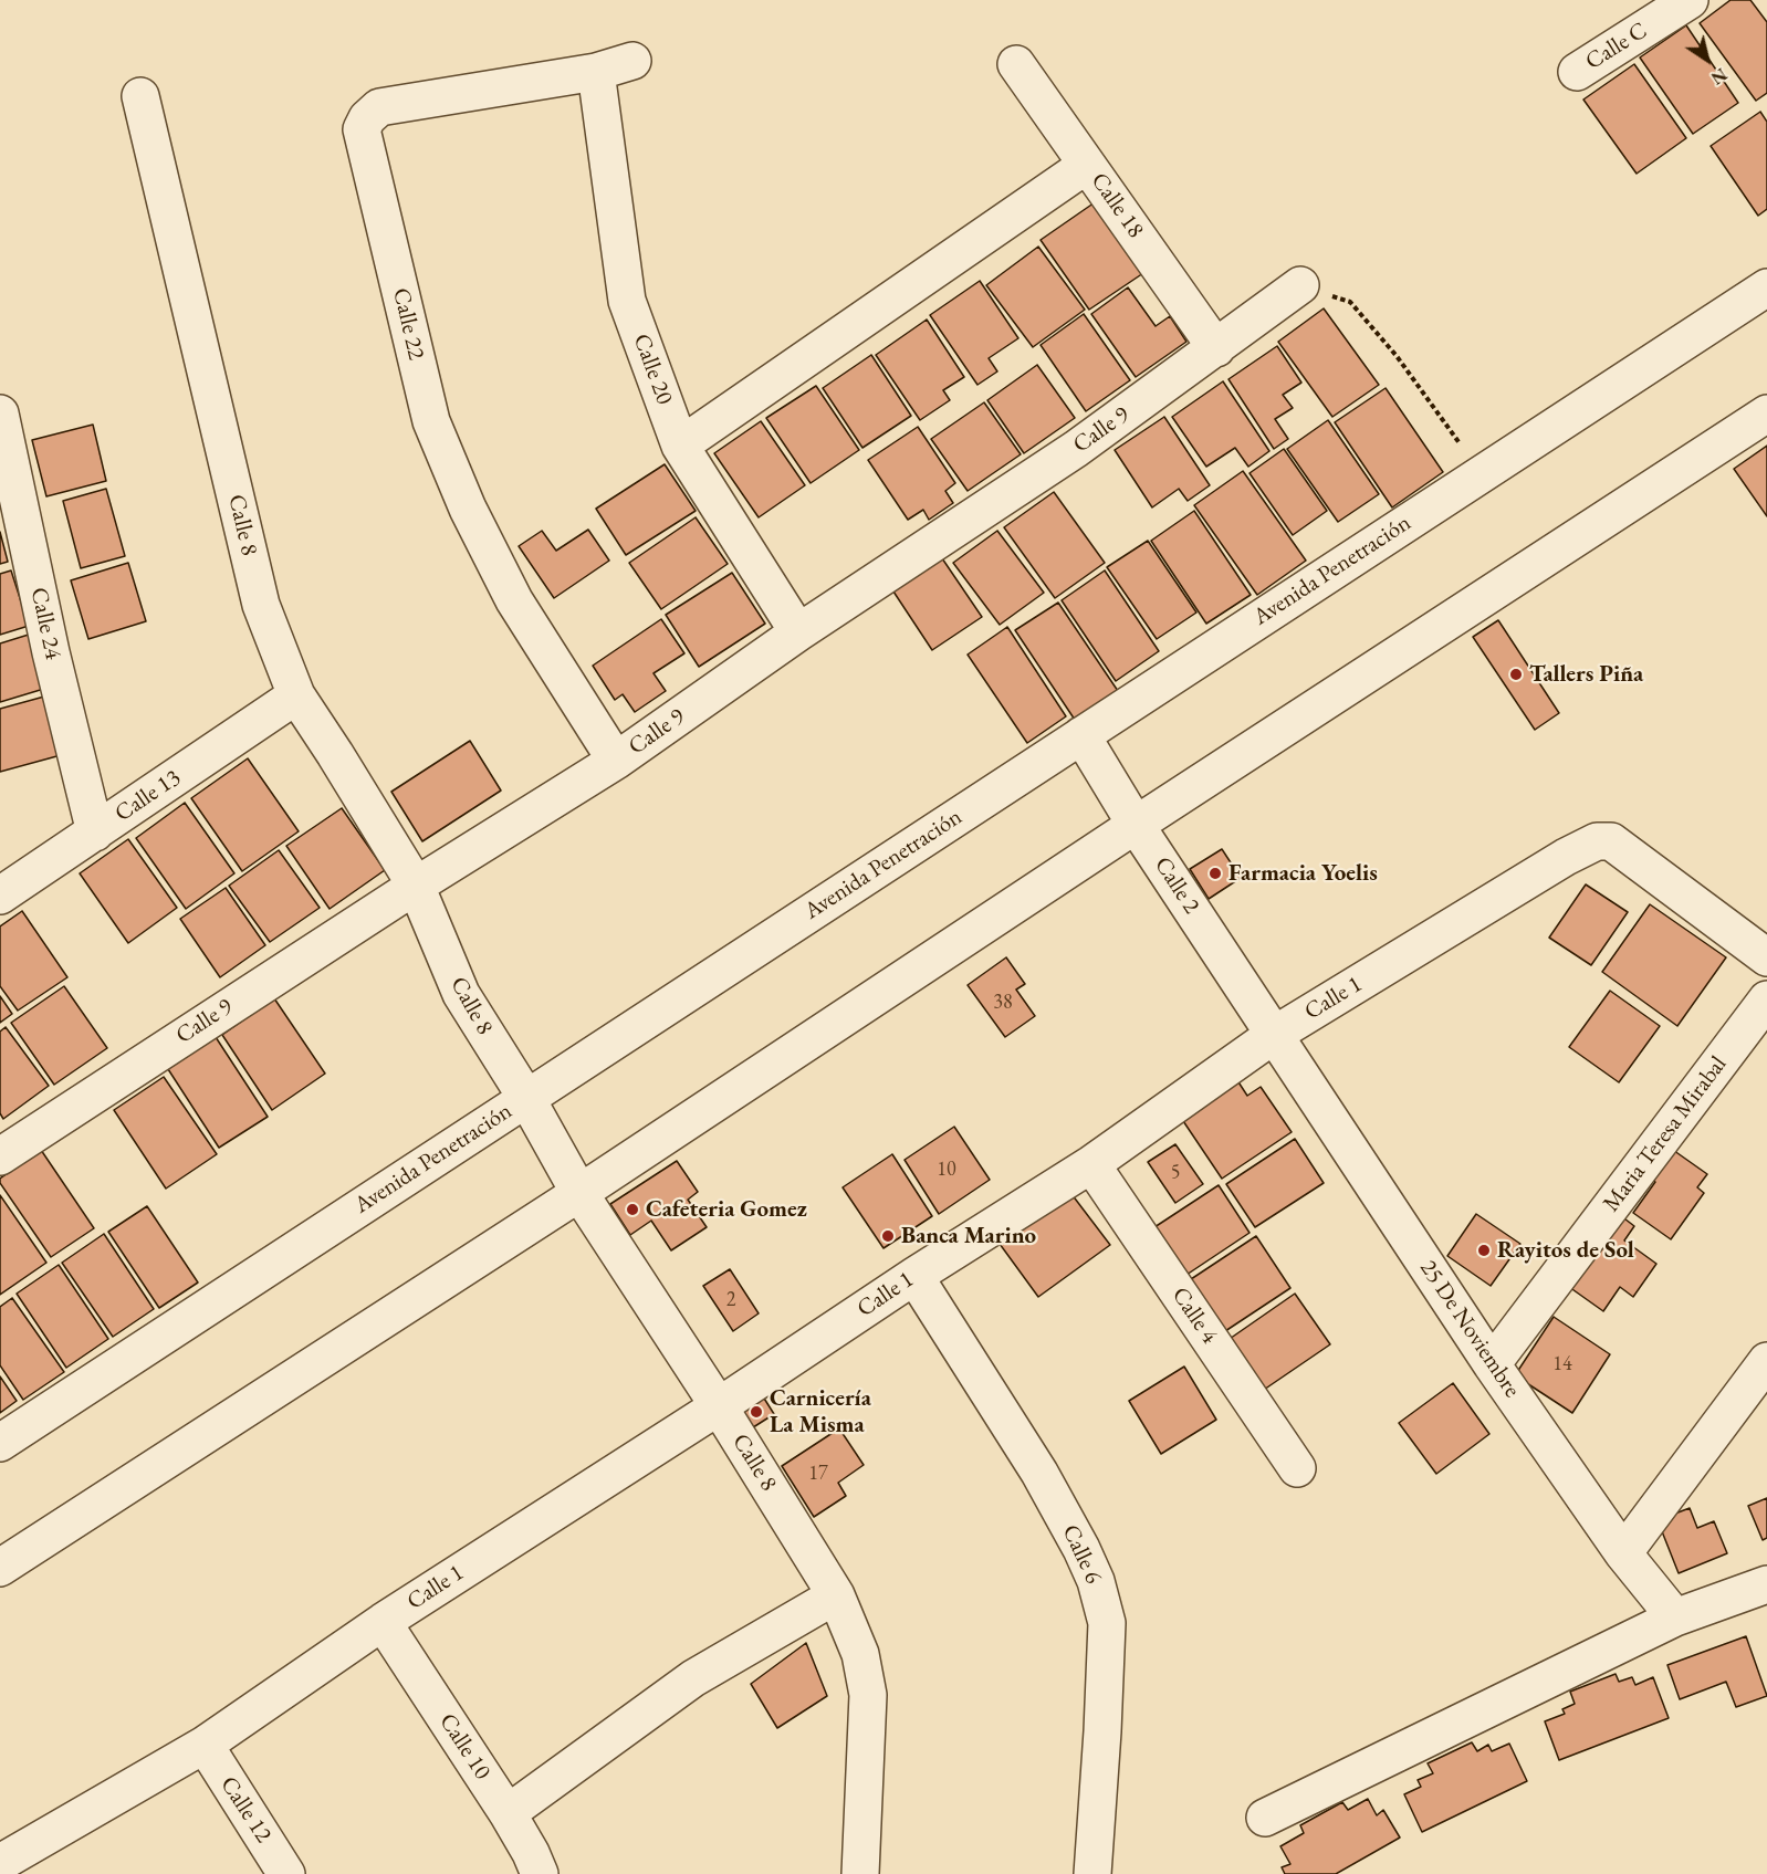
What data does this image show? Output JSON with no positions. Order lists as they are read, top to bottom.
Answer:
{
  "streets": {
    "street": [
      "Calle C",
      "Calle 18",
      "Calle 22",
      "Calle 20",
      "Calle 9",
      "Calle 8",
      "Avenida Penetración",
      "Calle 24",
      "Calle 13",
      "Calle 2",
      "Calle 1",
      "Maria Teresa Mirabal",
      "Calle 4",
      "25 De Noviembre",
      "Calle 6",
      "Calle 10",
      "Calle 12"
    ]
  },
  "crossings": [
    ["Calle 18", "Calle 9"],
    ["Calle 22", "Calle 20"],
    ["Calle 22", "Calle 9"],
    ["Calle 20", "Calle 9"],
    ["Calle 9", "Calle 8"],
    ["Calle 8", "Avenida Penetración"],
    ["Calle 8", "Calle 13"],
    ["Calle 8", "Calle 1"],
    ["Avenida Penetración", "Calle 2"],
    ["Calle 24", "Calle 13"],
    ["Calle 2", "Calle 1"],
    ["Calle 2", "25 De Noviembre"],
    ["Calle 1", "Calle 4"],
    ["Calle 1", "25 De Noviembre"],
    ["Calle 1", "Calle 6"],
    ["Calle 1", "Calle 10"],
    ["Calle 1", "Calle 12"],
    ["Maria Teresa Mirabal", "25 De Noviembre"]
  ],
  "places": [
    "Tallers Piña",
    "Farmacia Yoelis",
    "Cafeteria Gomez",
    "Banca Marino",
    "Rayitos de Sol",
    "Carnicería La Misma"
  ],
  "house_numbers": [
    "38",
    "10",
    "5",
    "2",
    "14",
    "17"
  ],
  "north": "bottom right"
}
